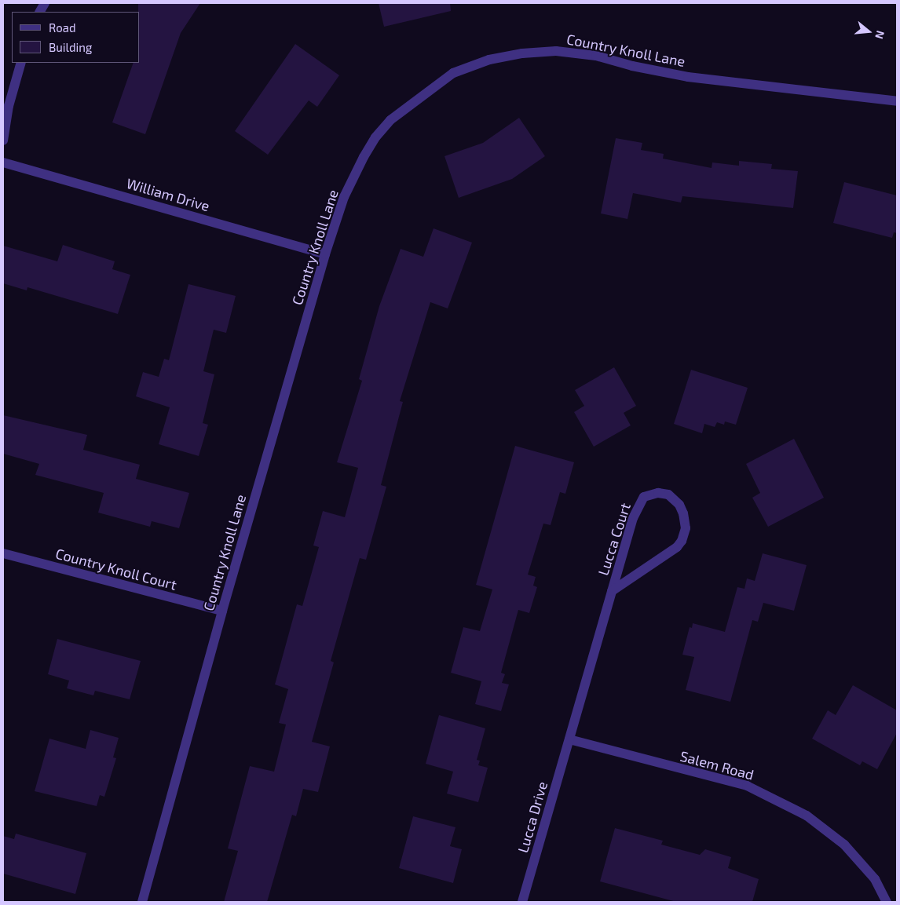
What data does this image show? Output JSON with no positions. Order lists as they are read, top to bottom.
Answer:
{
  "streets": {
    "street": [
      "Country Knoll Lane",
      "William Drive",
      "Lucca Court",
      "Country Knoll Court",
      "Salem Road",
      "Lucca Drive"
    ]
  },
  "crossings": [
    ["Country Knoll Lane", "William Drive"],
    ["Country Knoll Lane", "Country Knoll Court"],
    ["Lucca Court", "Salem Road"],
    ["Lucca Court", "Lucca Drive"],
    ["Salem Road", "Lucca Drive"]
  ],
  "legend": ["Road", "Building"],
  "north": "right"
}
